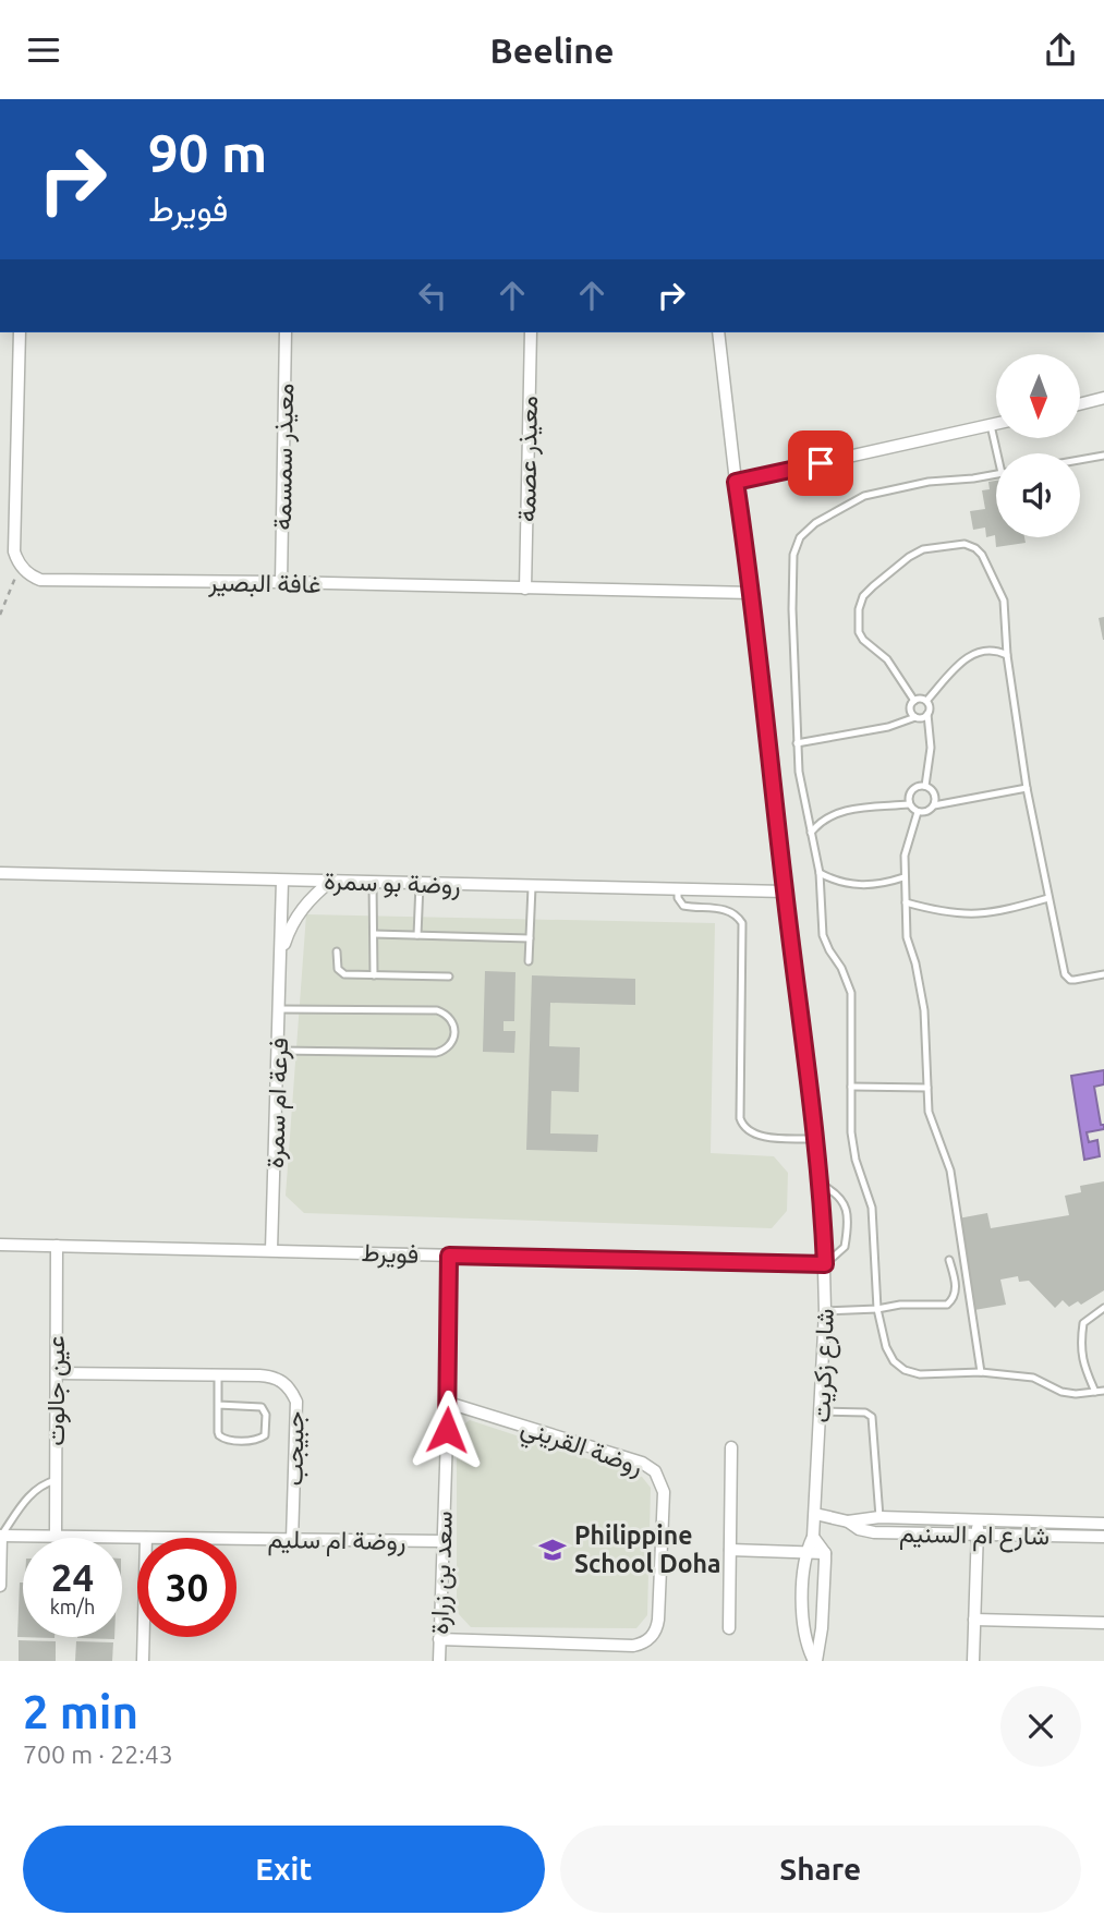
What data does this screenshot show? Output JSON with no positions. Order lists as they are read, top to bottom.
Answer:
{
  "streets": {
    "street": [
      "معيذر سمسمة",
      "معيذر عصمة",
      "غافة البصير",
      "روضة بو سمرة",
      "فرعة ام سمرة",
      "فويرط",
      "شارع زكريت",
      "عين جالوت",
      "روضة القريني",
      "جبيجب",
      "شارع ام السنيم",
      "روضة ام سليم",
      "سعد بن زرارة"
    ]
  },
  "crossings": [
    ["معيذر سمسمة", "غافة البصير"],
    ["معيذر عصمة", "غافة البصير"],
    ["غافة البصير", "شارع زكريت"],
    ["روضة بو سمرة", "فرعة ام سمرة"],
    ["روضة بو سمرة", "شارع زكريت"],
    ["فرعة ام سمرة", "فويرط"],
    ["فويرط", "شارع زكريت"],
    ["فويرط", "عين جالوت"],
    ["فويرط", "سعد بن زرارة"],
    ["شارع زكريت", "شارع ام السنيم"],
    ["عين جالوت", "روضة ام سليم"],
    ["روضة القريني", "سعد بن زرارة"],
    ["جبيجب", "روضة ام سليم"],
    ["روضة ام سليم", "سعد بن زرارة"]
  ],
  "places": {
    "school or university": ["Philippine School Doha"]
  },
  "north": "bottom",
  "page": {
    "header": "Beeline",
    "turn": ["90 m", "فويرط"],
    "speed": "24 km/h",
    "limit": "30",
    "heading": ["2 min", "700 m · 22:43"],
    "buttons": ["Exit", "Share"]
  }
}
